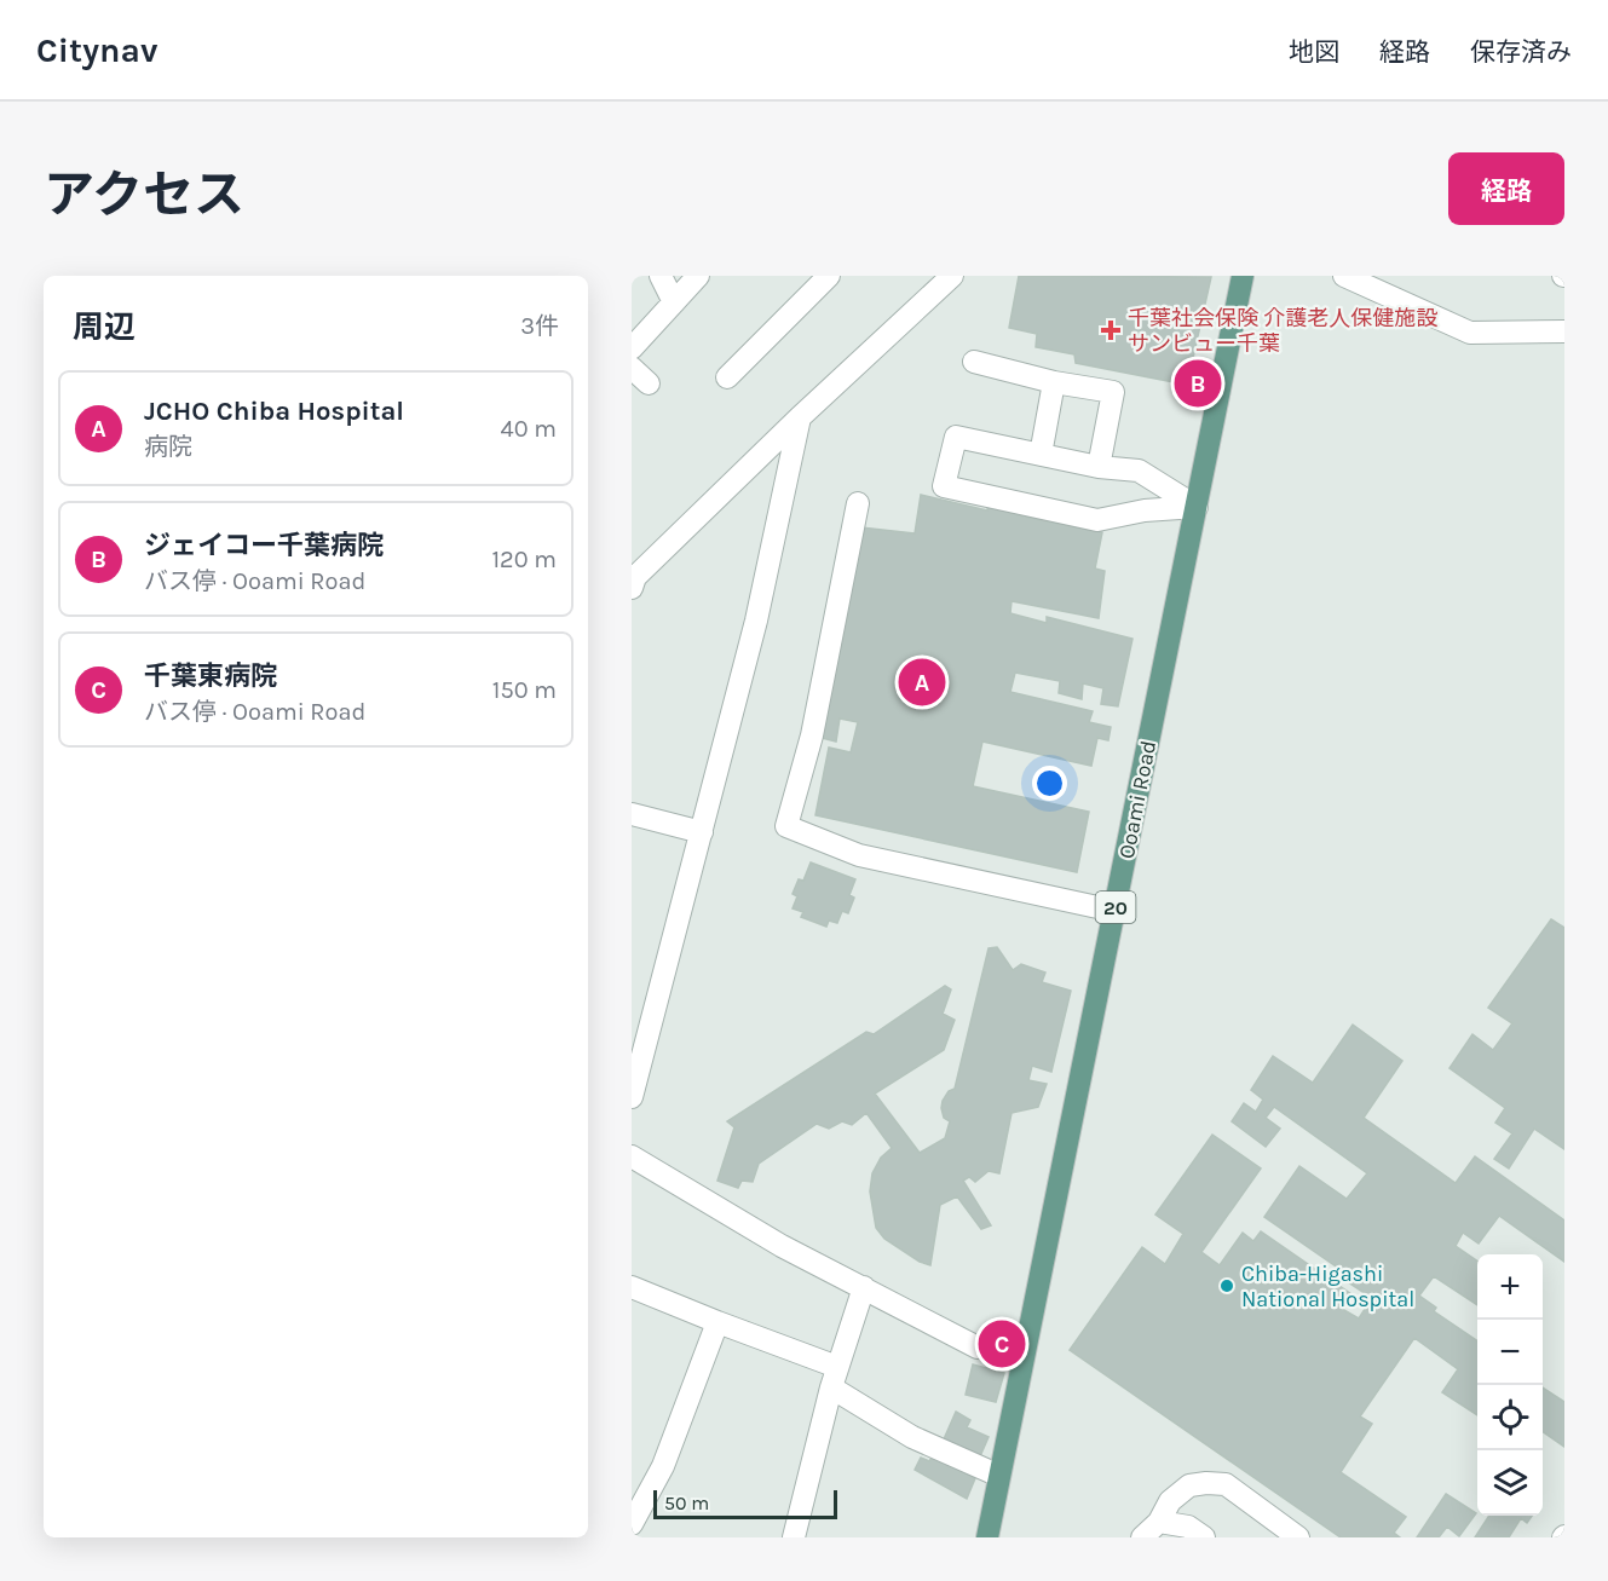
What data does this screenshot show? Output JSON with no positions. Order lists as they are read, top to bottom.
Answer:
{
  "streets": {
    "main road": ["Ooami Road", "20"]
  },
  "places": {
    "health": ["千葉社会保険 介護老人保健施設 サンビュー千葉"],
    "other": ["Chiba-Higashi National Hospital"]
  },
  "scale_bar": "50 m",
  "page": {
    "header": "Citynav",
    "nav": ["地図", "経路", "保存済み"],
    "title": "アクセス",
    "buttons": "経路",
    "heading": ["周辺", "3件"],
    "pins": ["B", "A", "C"],
    "list": [
      {
        "mark": "A",
        "name": "JCHO Chiba Hospital",
        "note": "病院",
        "value": "40 m"
      },
      {
        "mark": "B",
        "name": "ジェイコー千葉病院",
        "note": "バス停 · Ooami Road",
        "value": "120 m"
      },
      {
        "mark": "C",
        "name": "千葉東病院",
        "note": "バス停 · Ooami Road",
        "value": "150 m"
      }
    ],
    "map_buttons": ["+", "−"],
    "scale": "50 m"
  }
}
